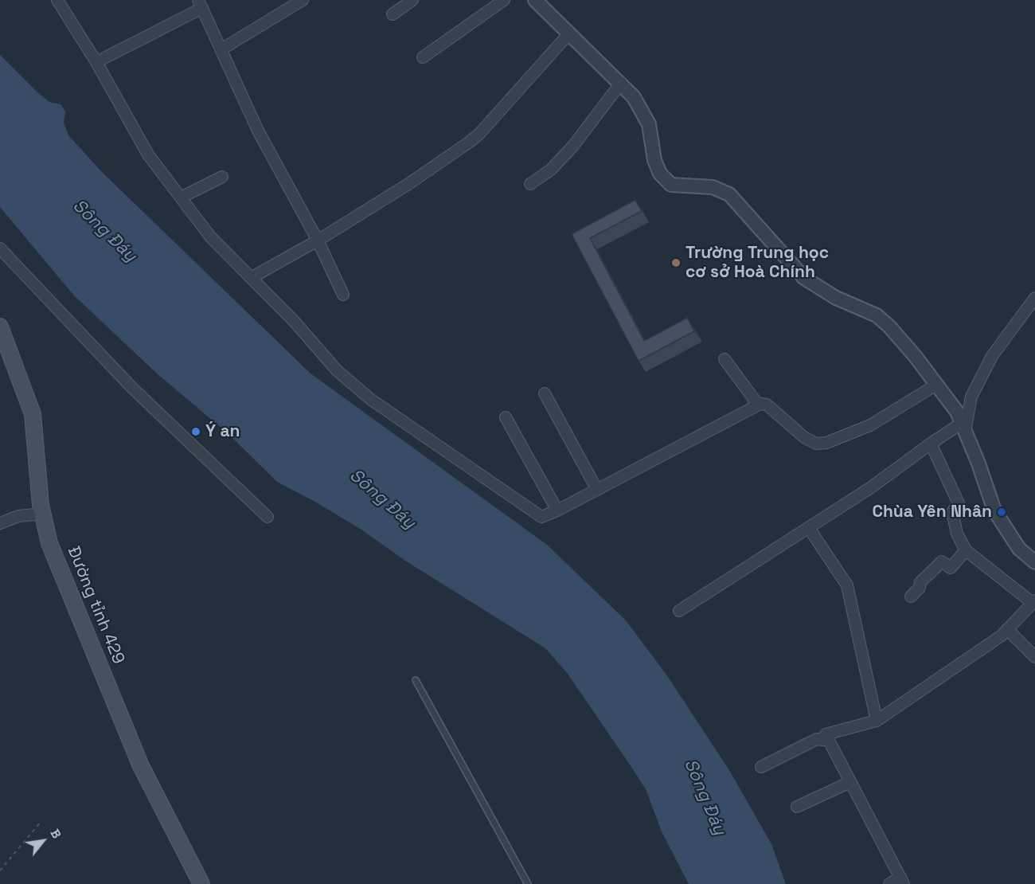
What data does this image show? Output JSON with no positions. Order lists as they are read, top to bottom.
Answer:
{
  "streets": {
    "main road": ["Đường tỉnh 429"]
  },
  "water": ["Sông Đáy"],
  "places": ["Trường Trung học cơ sở Hoà Chính", "Ý an", "Chùa Yên Nhân"],
  "north": "top right"
}
